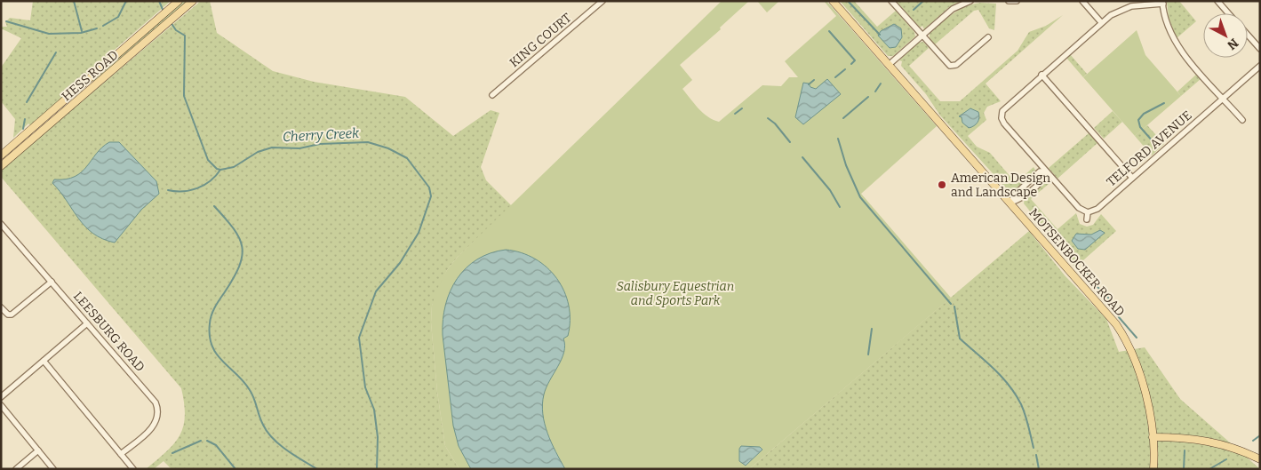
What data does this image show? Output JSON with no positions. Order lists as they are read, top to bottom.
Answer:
{
  "streets": {
    "main road": ["HESS ROAD", "MOTSENBOCKER ROAD"],
    "street": ["KING COURT", "TELFORD AVENUE", "LEESBURG ROAD"]
  },
  "water": ["Cherry Creek"],
  "parks": ["Salisbury Equestrian and Sports Park"],
  "places": ["American Design and Landscape"],
  "north": "bottom right"
}
